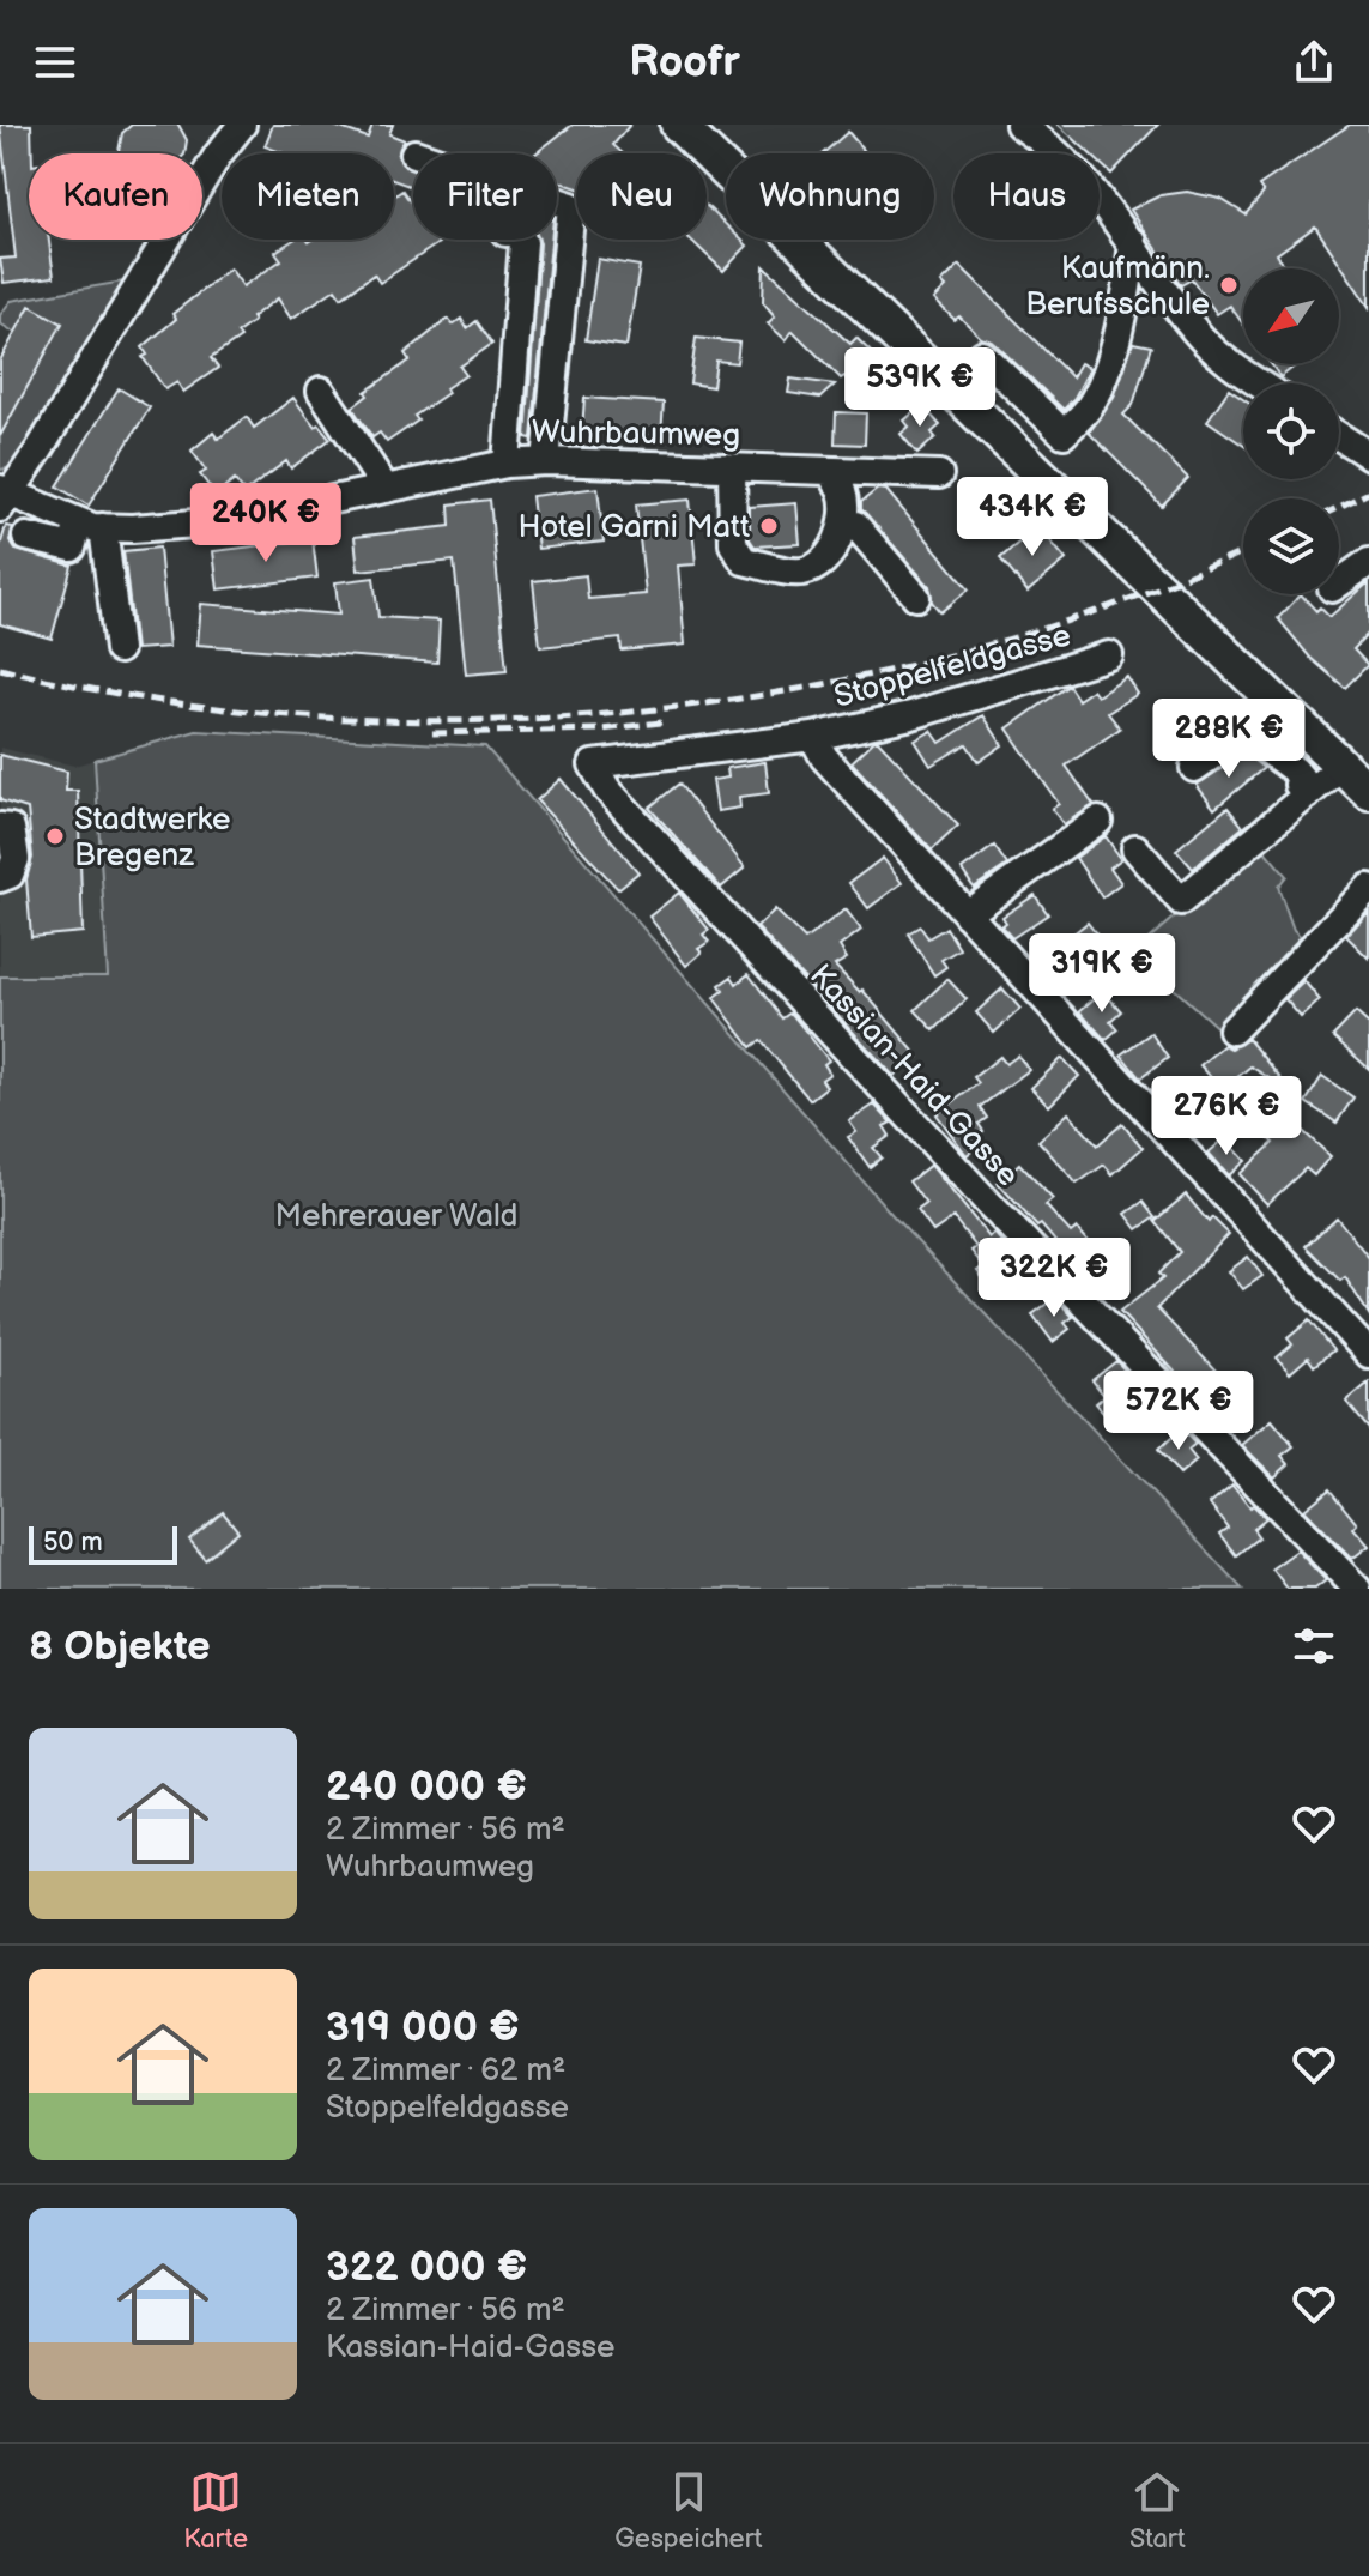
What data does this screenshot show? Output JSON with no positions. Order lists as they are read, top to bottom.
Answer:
{
  "streets": {
    "street": ["Wuhrbaumweg", "Stoppelfeldgasse", "Kassian-Haid-Gasse"]
  },
  "crossings": [
    ["Stoppelfeldgasse", "Kassian-Haid-Gasse"]
  ],
  "parks": ["Mehrerauer Wald"],
  "places": ["Kaufmänn. Berufsschule", "Hotel Garni Matt", "Stadtwerke Bregenz"],
  "scale_bar": "50 m",
  "north": "bottom left",
  "page": {
    "header": "Roofr",
    "chip": [
      "Kaufen",
      "Mieten",
      "Filter",
      "Neu",
      "Wohnung",
      "Haus"
    ],
    "price": [
      "539K €",
      "434K €",
      "240K €",
      "288K €",
      "319K €",
      "276K €",
      "322K €",
      "572K €"
    ],
    "scale": "50 m",
    "heading": "8 Objekte",
    "list": [
      {
        "name": "240 000 €",
        "note": "2 Zimmer · 56 m² · Wuhrbaumweg"
      },
      {
        "name": "319 000 €",
        "note": "2 Zimmer · 62 m² · Stoppelfeldgasse"
      },
      {
        "name": "322 000 €",
        "note": "2 Zimmer · 56 m² · Kassian-Haid-Gasse"
      }
    ],
    "tabs": ["Karte", "Gespeichert", "Start"]
  }
}
